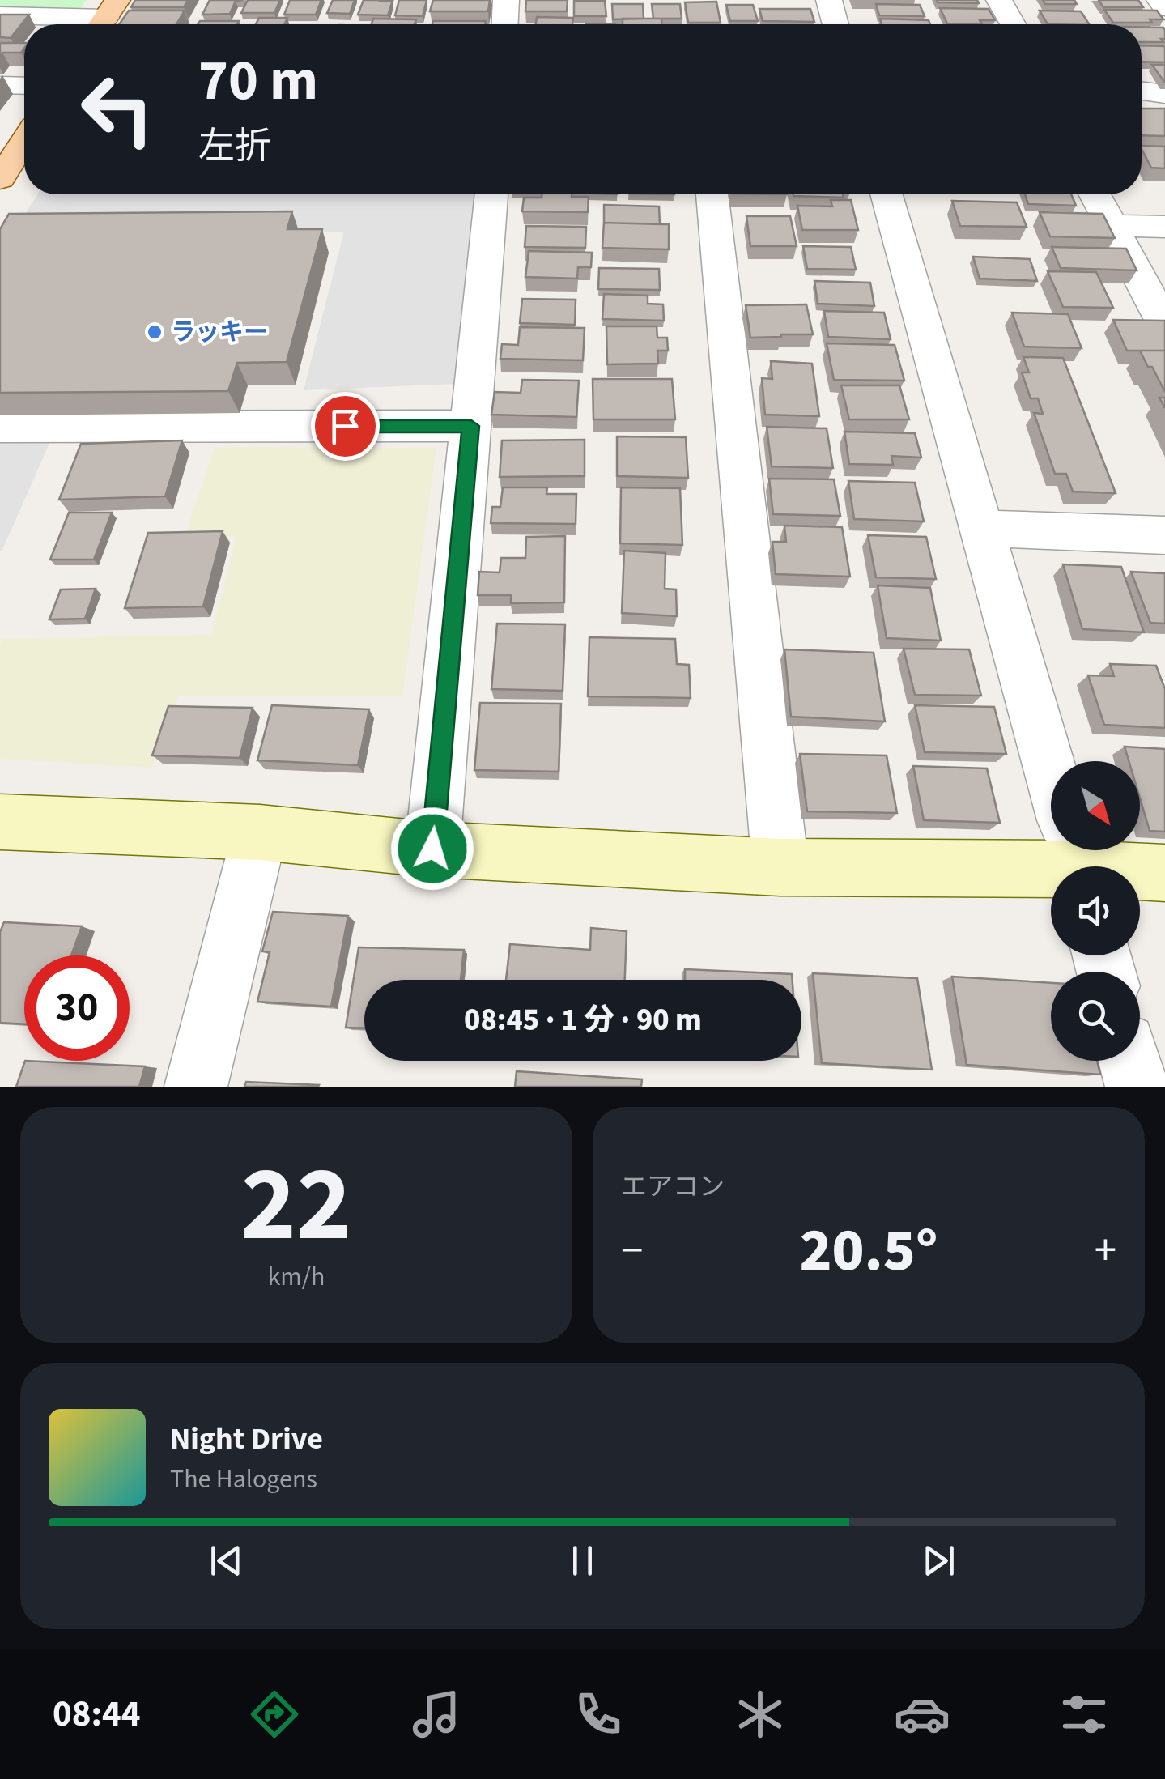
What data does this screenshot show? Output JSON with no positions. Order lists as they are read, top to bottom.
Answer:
{
  "places": ["ラッキー"],
  "north": "bottom right",
  "page": {
    "turn": ["70 m", "左折"],
    "limit": "30",
    "trip": "08:45 · 1 分 · 90 m",
    "tile": [
      ["22", "km/h"],
      "エアコン"
    ],
    "heat": ["−", "20.5°", "+"],
    "song": ["Night Drive", "The Halogens"],
    "tabs": "08:44"
  }
}
